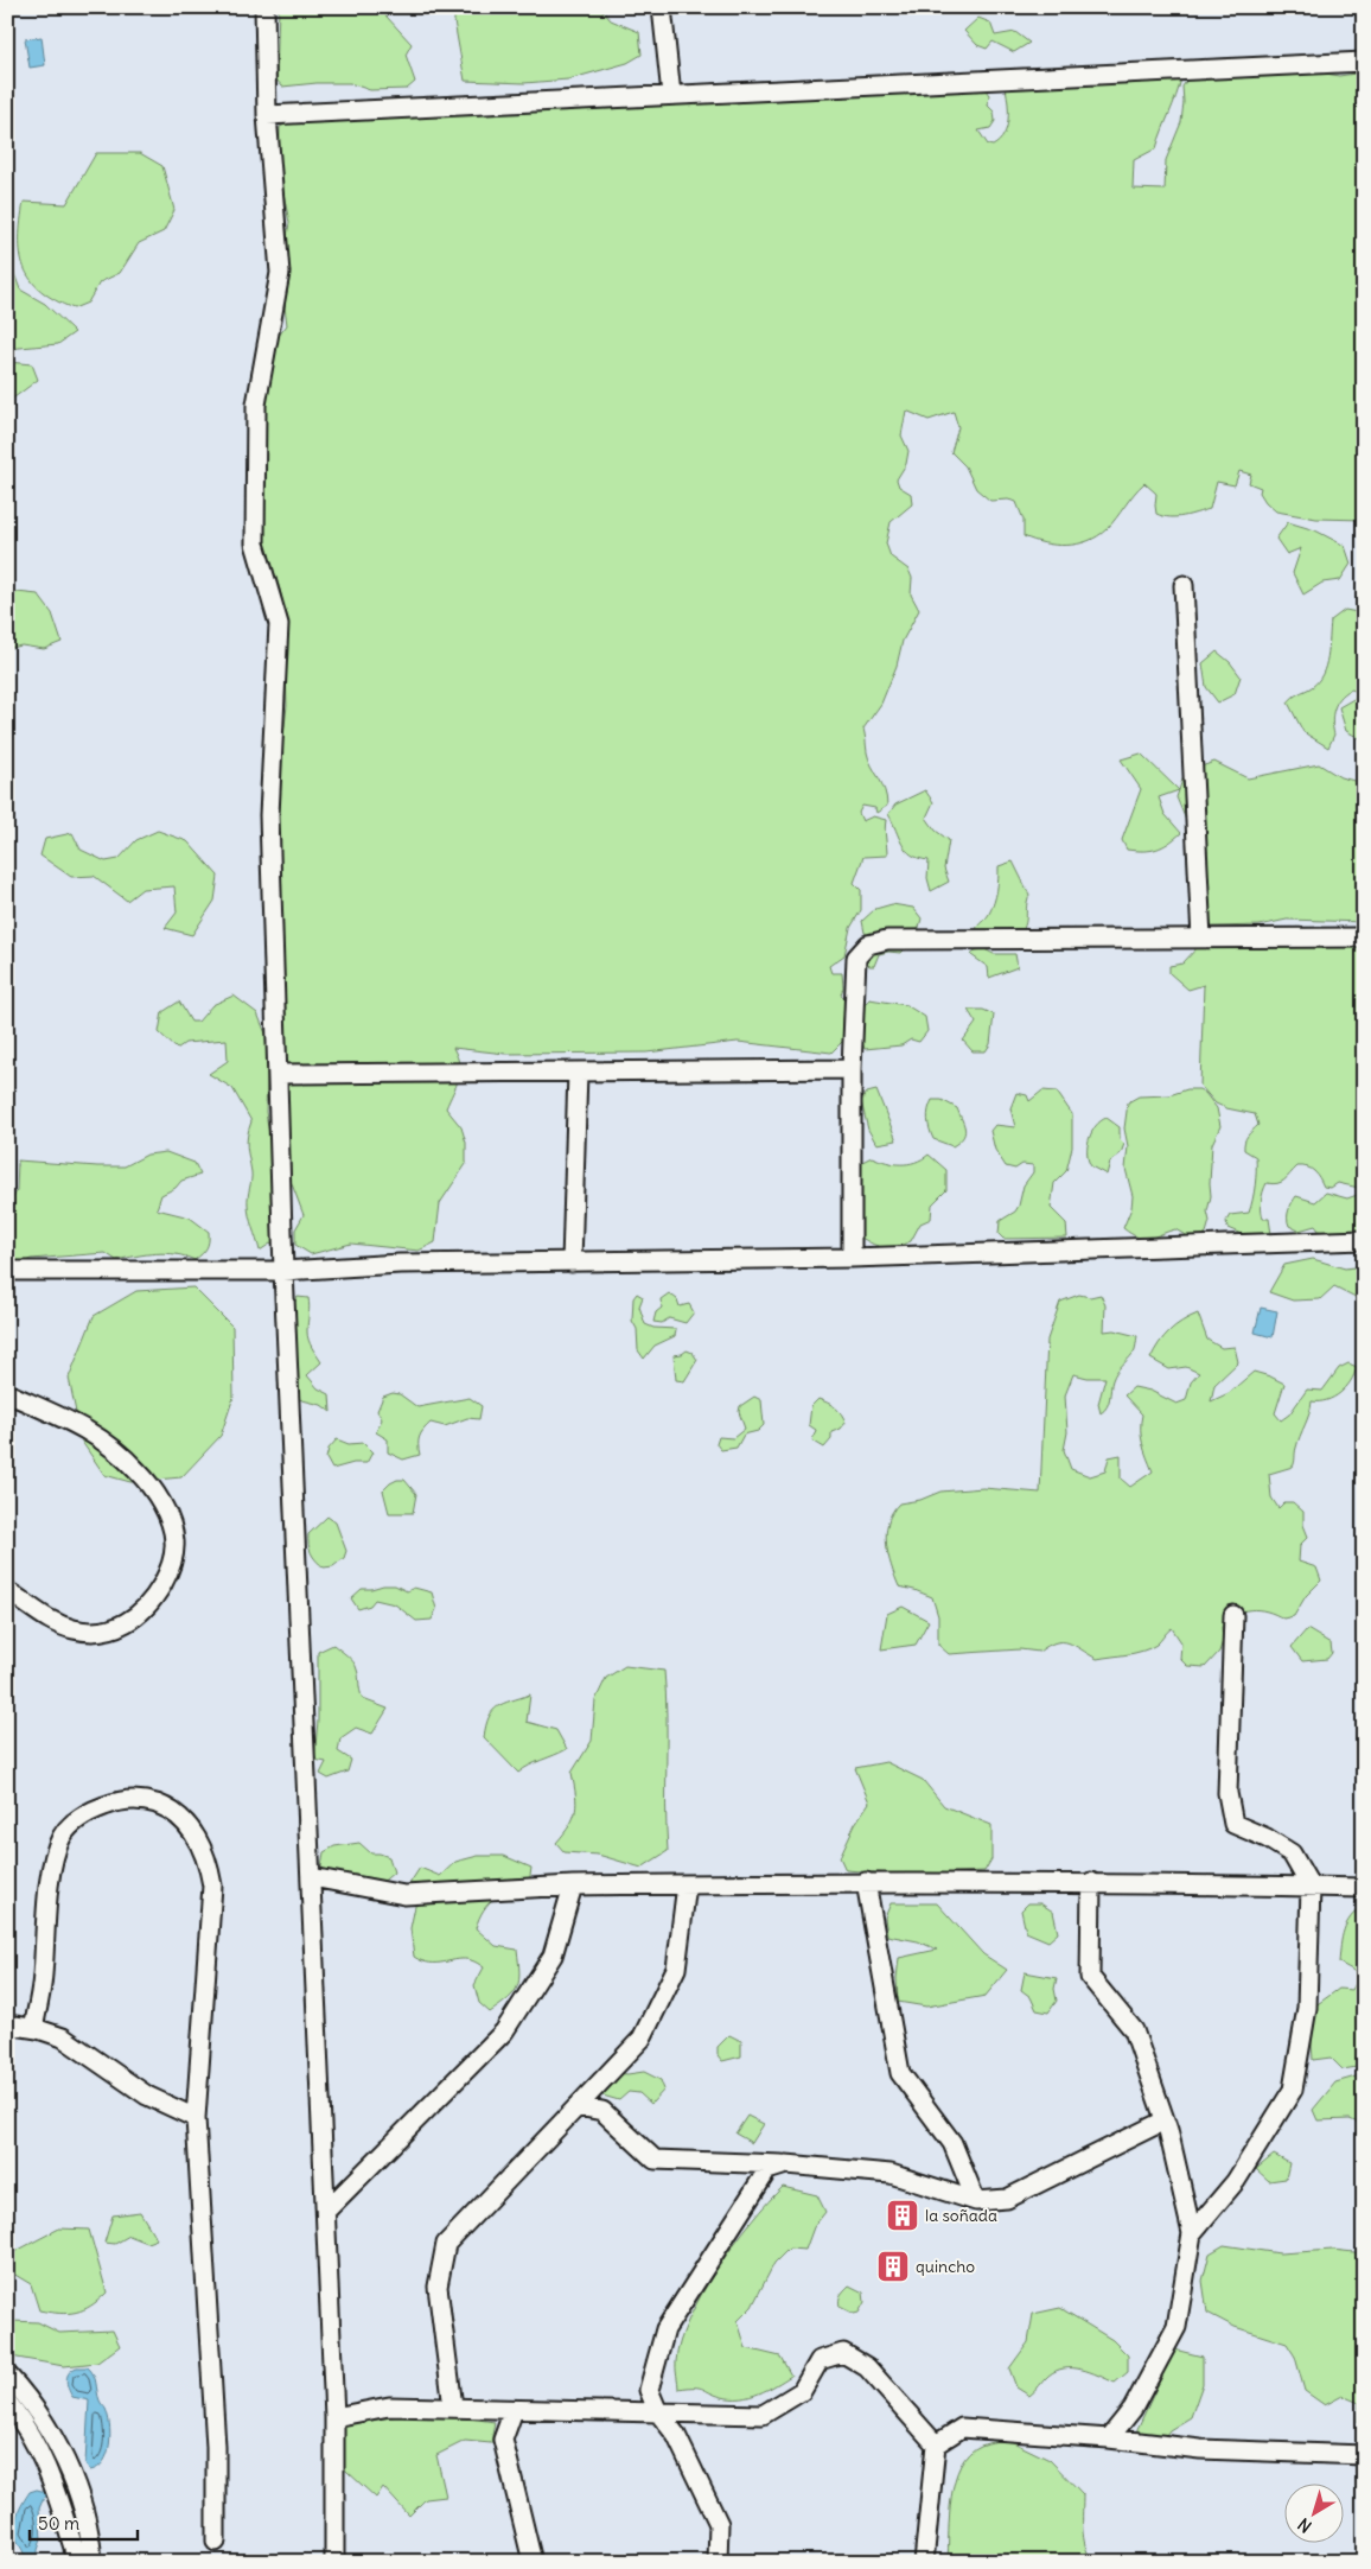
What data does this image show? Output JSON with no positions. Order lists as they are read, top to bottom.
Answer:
{
  "places": {
    "building": ["la soñada", "quincho"]
  },
  "scale_bar": "50 m",
  "north": "bottom left"
}
